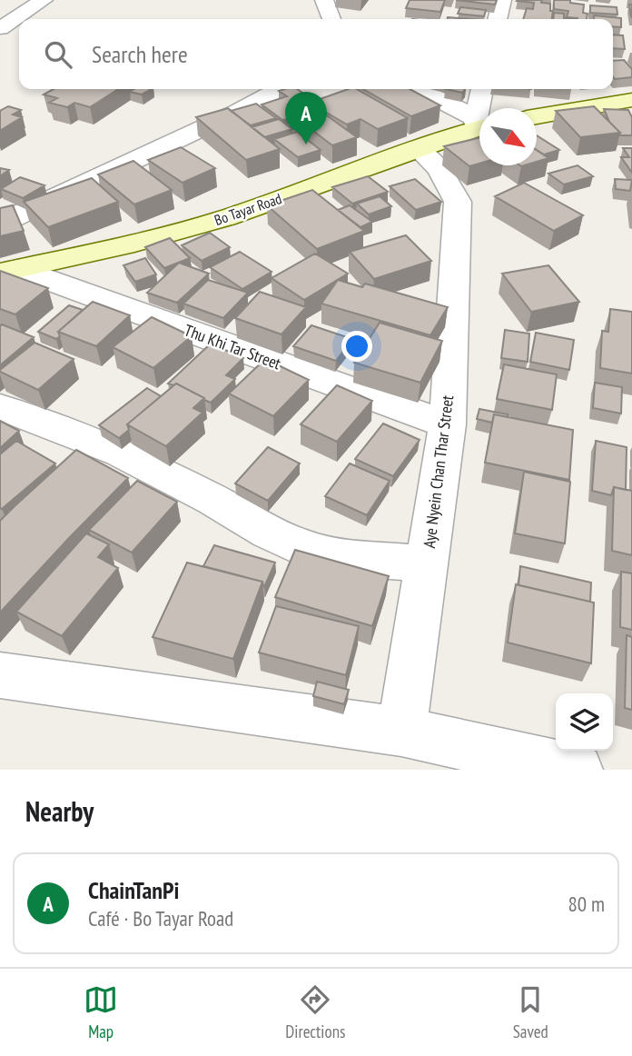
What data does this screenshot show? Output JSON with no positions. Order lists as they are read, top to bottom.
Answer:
{
  "streets": {
    "main road": ["Bo Tayar Road"],
    "street": ["Thu Khi Tar Street", "Aye Nyein Chan Thar Street"]
  },
  "crossings": [
    ["Bo Tayar Road", "Thu Khi Tar Street"],
    ["Bo Tayar Road", "Aye Nyein Chan Thar Street"],
    ["Thu Khi Tar Street", "Aye Nyein Chan Thar Street"]
  ],
  "north": "bottom right",
  "page": {
    "search": "Search here",
    "pins": "A",
    "heading": "Nearby",
    "list": [
      {
        "mark": "A",
        "name": "ChainTanPi",
        "note": "Café · Bo Tayar Road",
        "value": "80 m"
      }
    ],
    "nav": ["Map", "Directions", "Saved"]
  }
}
